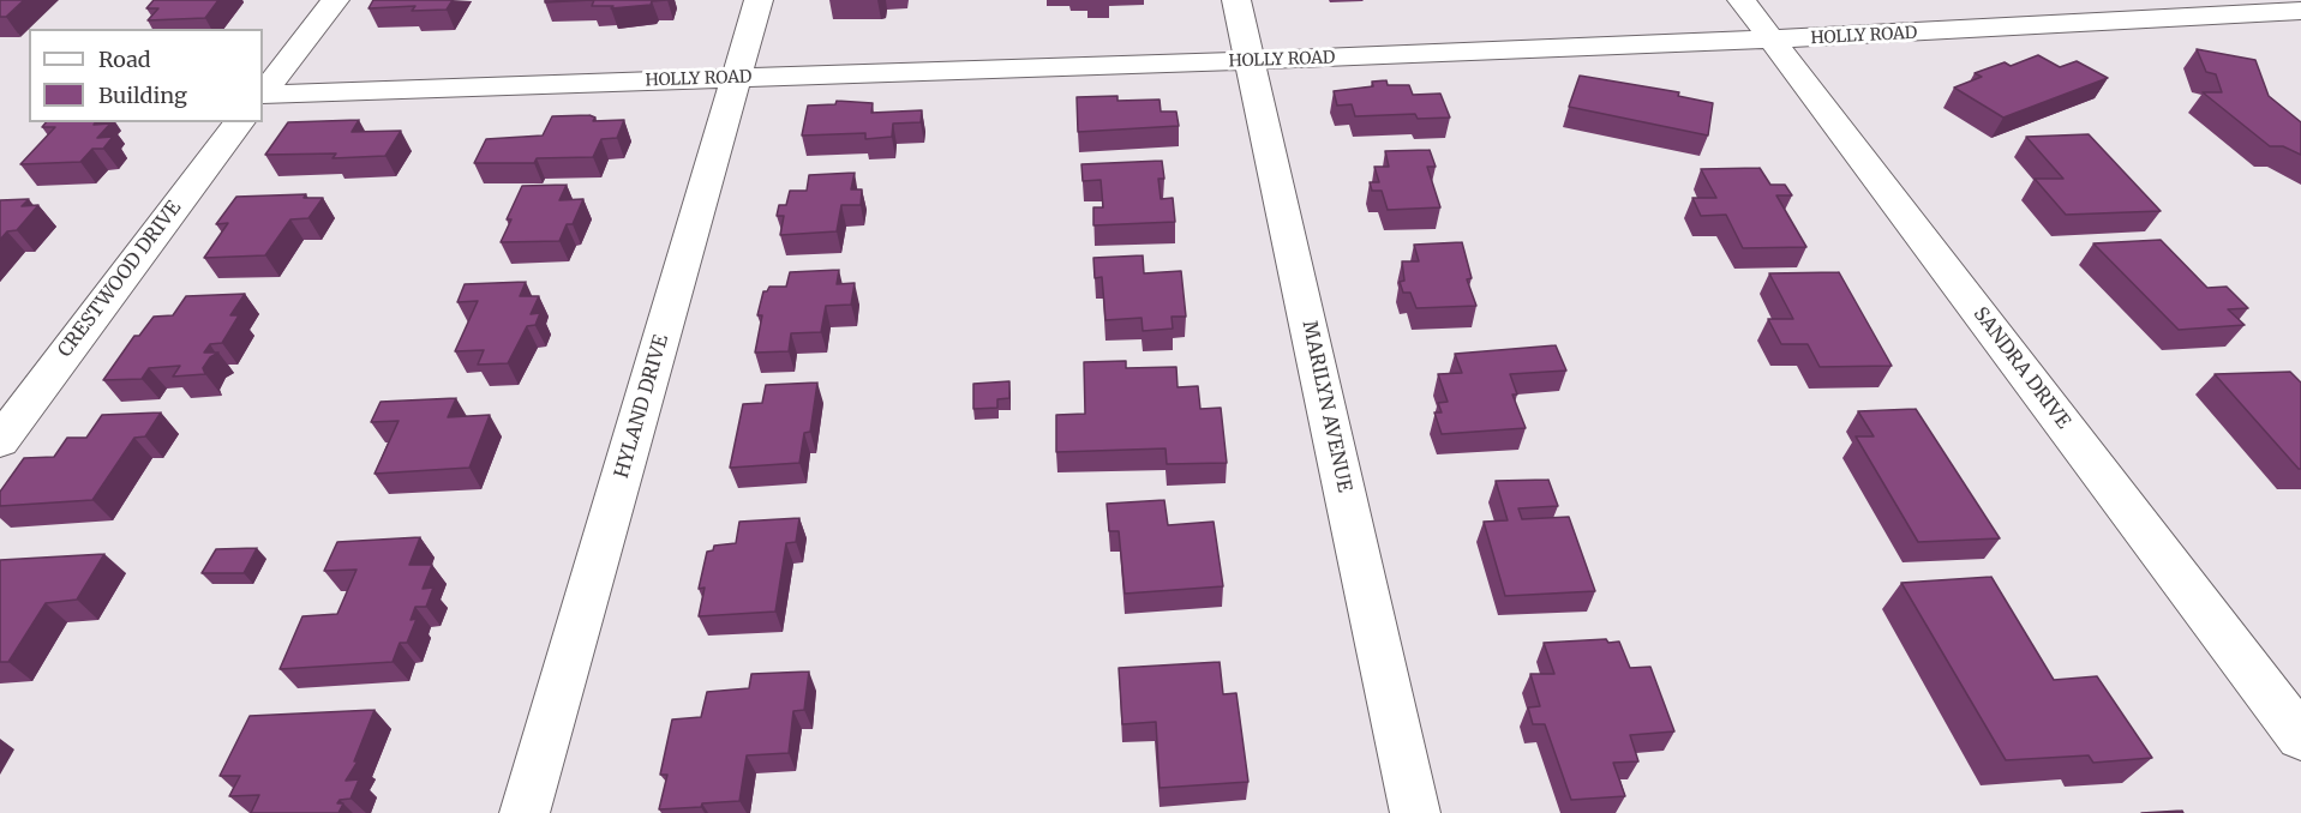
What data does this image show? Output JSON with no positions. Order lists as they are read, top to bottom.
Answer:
{
  "streets": {
    "street": [
      "HOLLY ROAD",
      "CRESTWOOD DRIVE",
      "SANDRA DRIVE",
      "HYLAND DRIVE",
      "MARILYN AVENUE"
    ]
  },
  "crossings": [
    ["HOLLY ROAD", "SANDRA DRIVE"],
    ["HOLLY ROAD", "HYLAND DRIVE"],
    ["HOLLY ROAD", "MARILYN AVENUE"]
  ],
  "legend": ["Road", "Building"]
}
